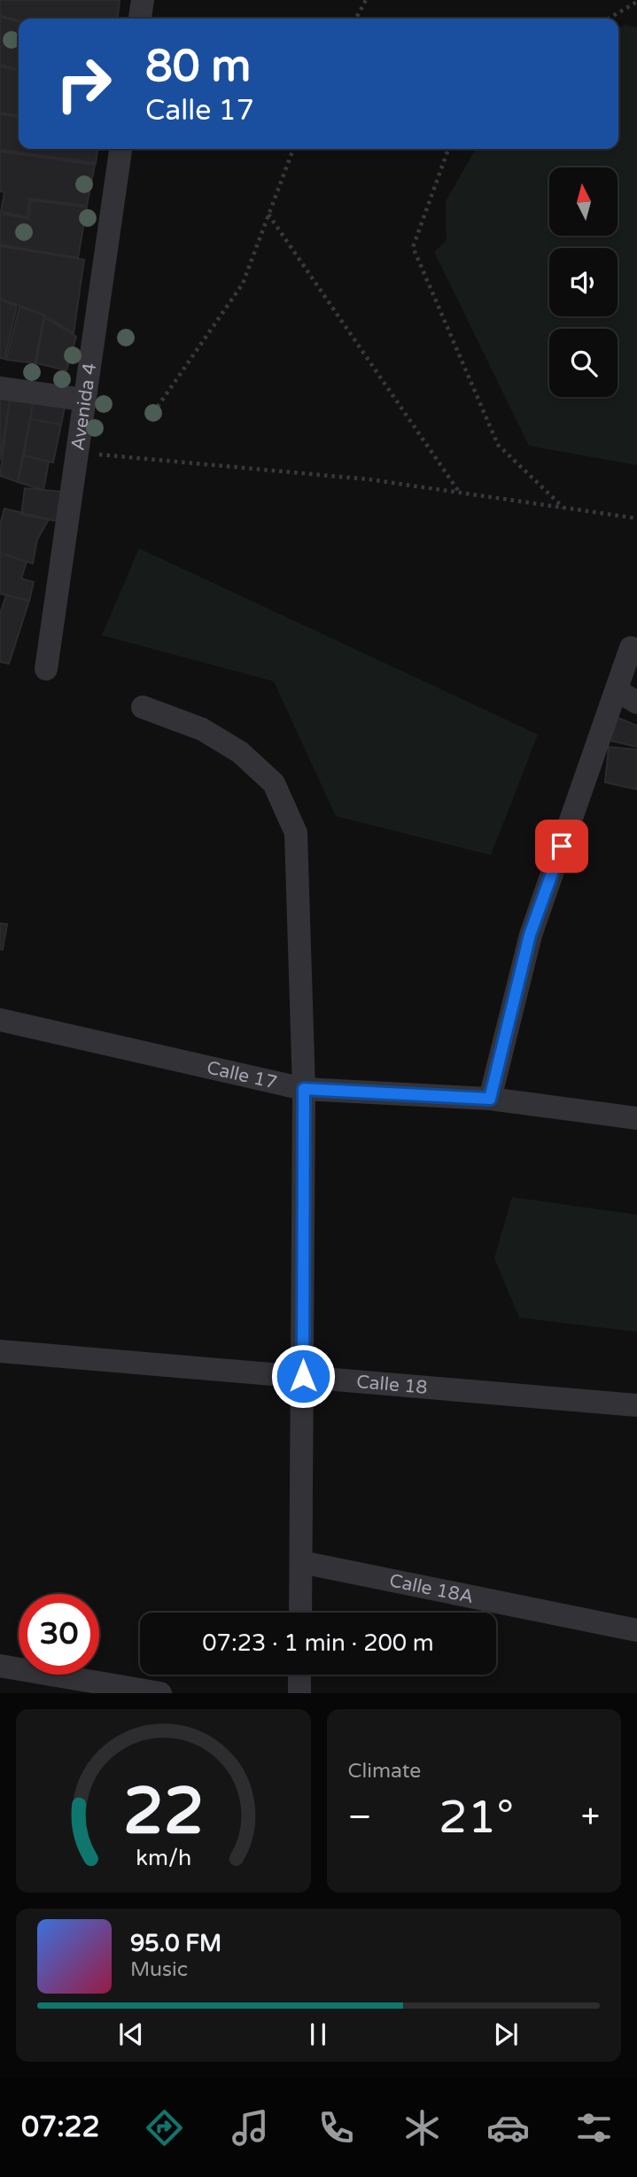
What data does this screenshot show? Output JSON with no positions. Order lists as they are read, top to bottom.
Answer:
{
  "streets": {
    "street": [
      "Avenida 4",
      "Calle 17",
      "Calle 18",
      "Calle 18A"
    ]
  },
  "north": "top",
  "page": {
    "turn": ["80 m", "Calle 17"],
    "limit": "30",
    "trip": "07:23 · 1 min · 200 m",
    "tile": "Climate",
    "heat": ["−", "21°", "+"],
    "song": ["95.0 FM", "Music"],
    "tabs": "07:22",
    "gauge": ["22", "km/h"]
  }
}
